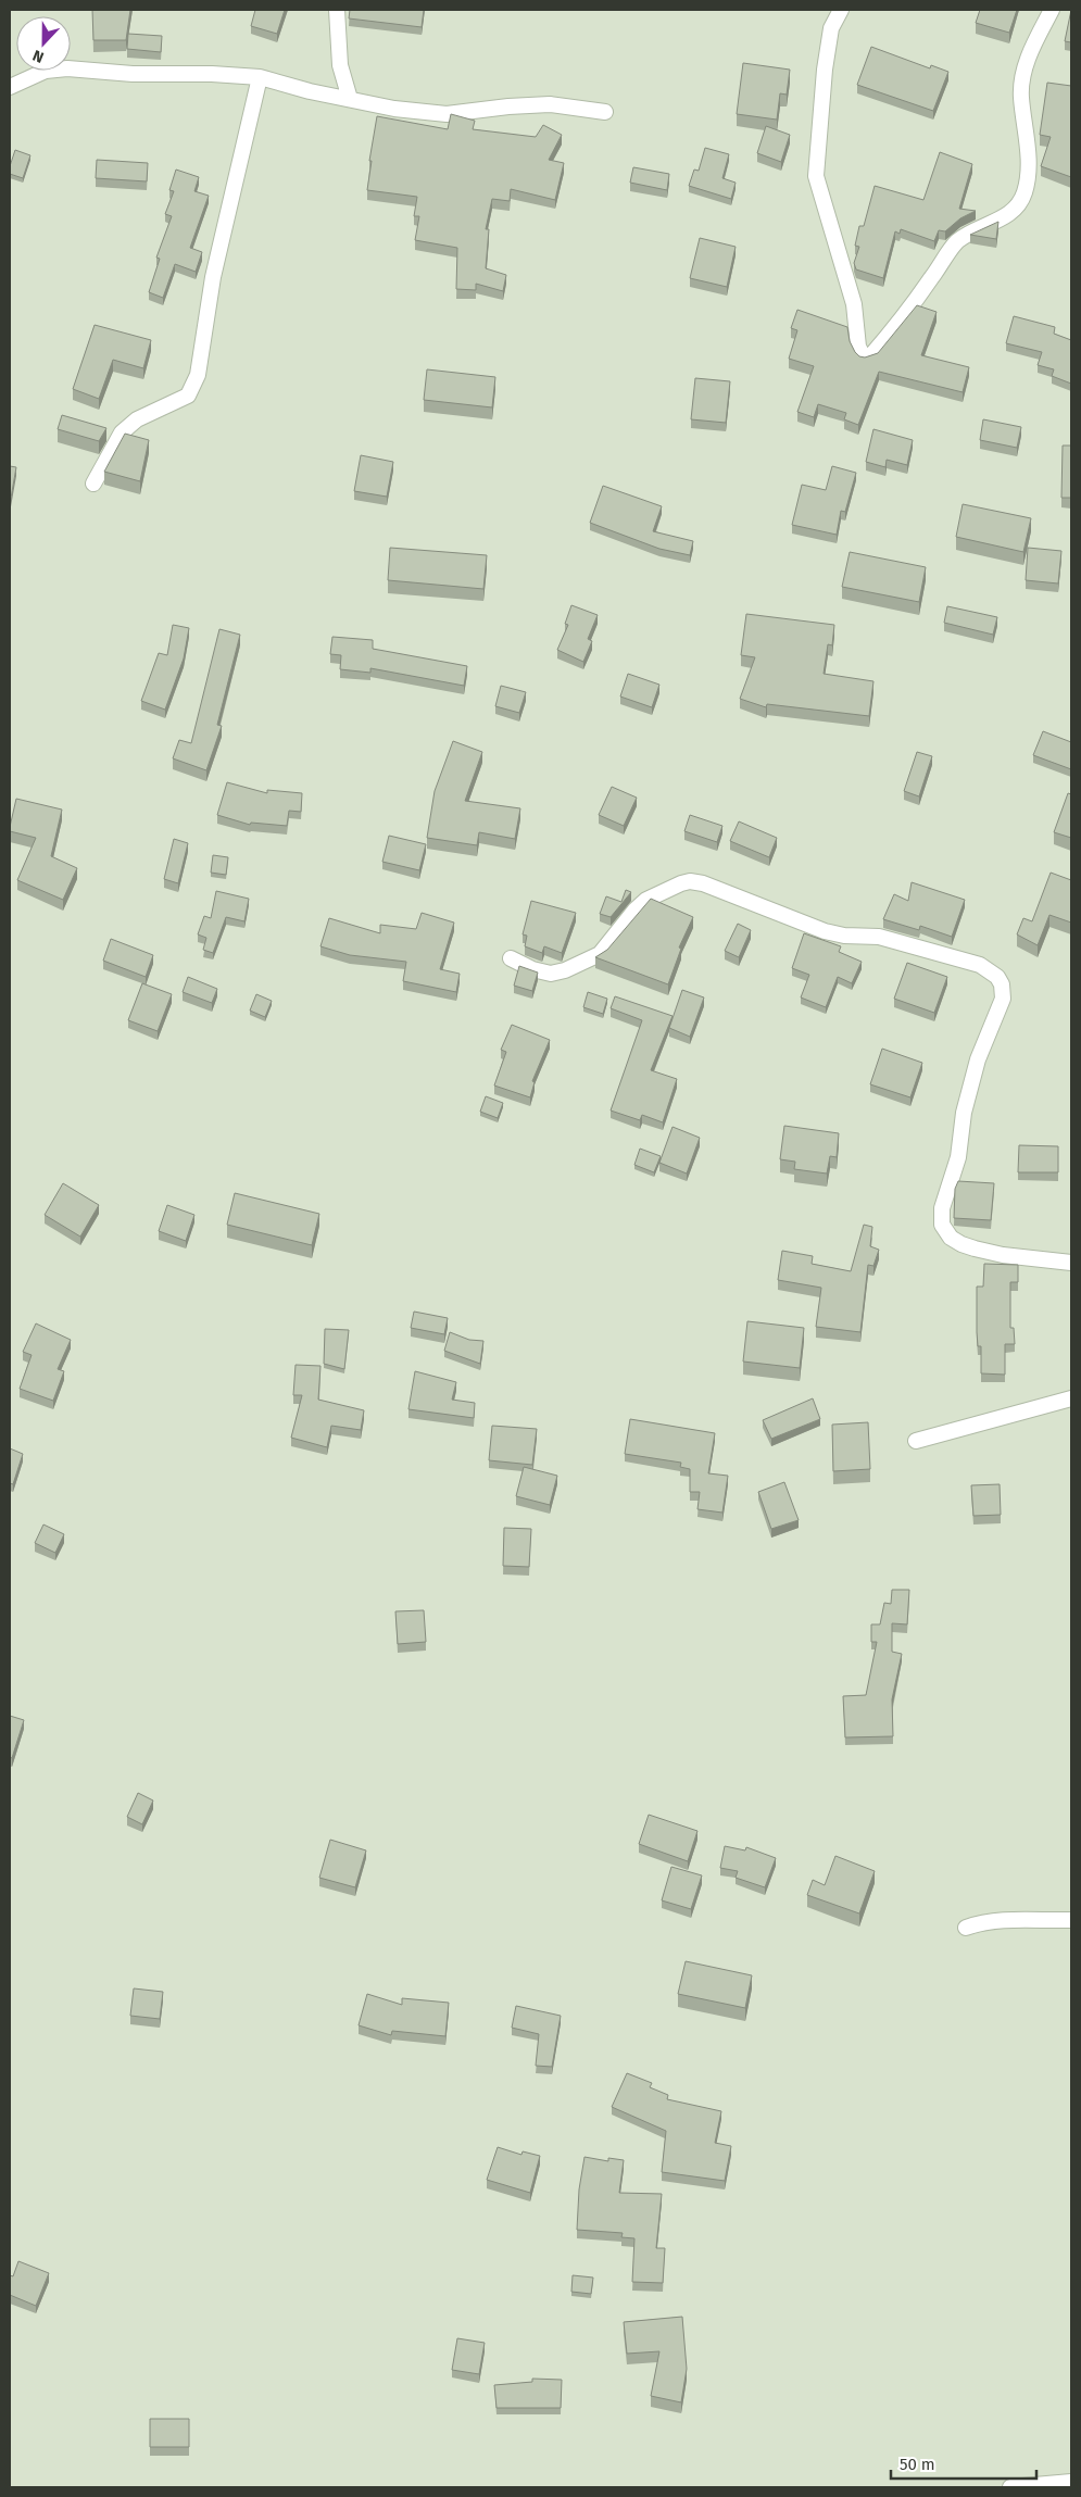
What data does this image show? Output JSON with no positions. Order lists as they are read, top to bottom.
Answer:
{
  "scale_bar": "50 m",
  "north": "bottom"
}
